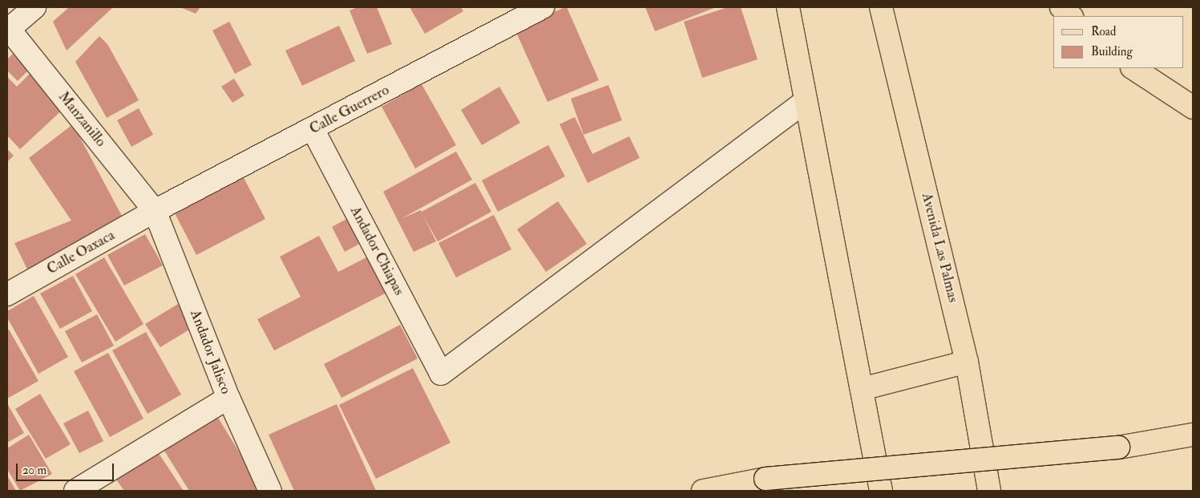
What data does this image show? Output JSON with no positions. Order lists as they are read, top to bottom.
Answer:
{
  "streets": {
    "main road": ["Avenida Las Palmas"],
    "street": [
      "Calle Guerrero",
      "Manzanillo",
      "Andador Chiapas",
      "Calle Oaxaca",
      "Andador Jalisco"
    ]
  },
  "crossings": [
    ["Calle Guerrero", "Manzanillo"],
    ["Calle Guerrero", "Andador Chiapas"],
    ["Calle Guerrero", "Calle Oaxaca"],
    ["Calle Guerrero", "Andador Jalisco"],
    ["Manzanillo", "Calle Oaxaca"],
    ["Manzanillo", "Andador Jalisco"],
    ["Calle Oaxaca", "Andador Jalisco"]
  ],
  "legend": ["Road", "Building"],
  "scale_bar": "20 m"
}
